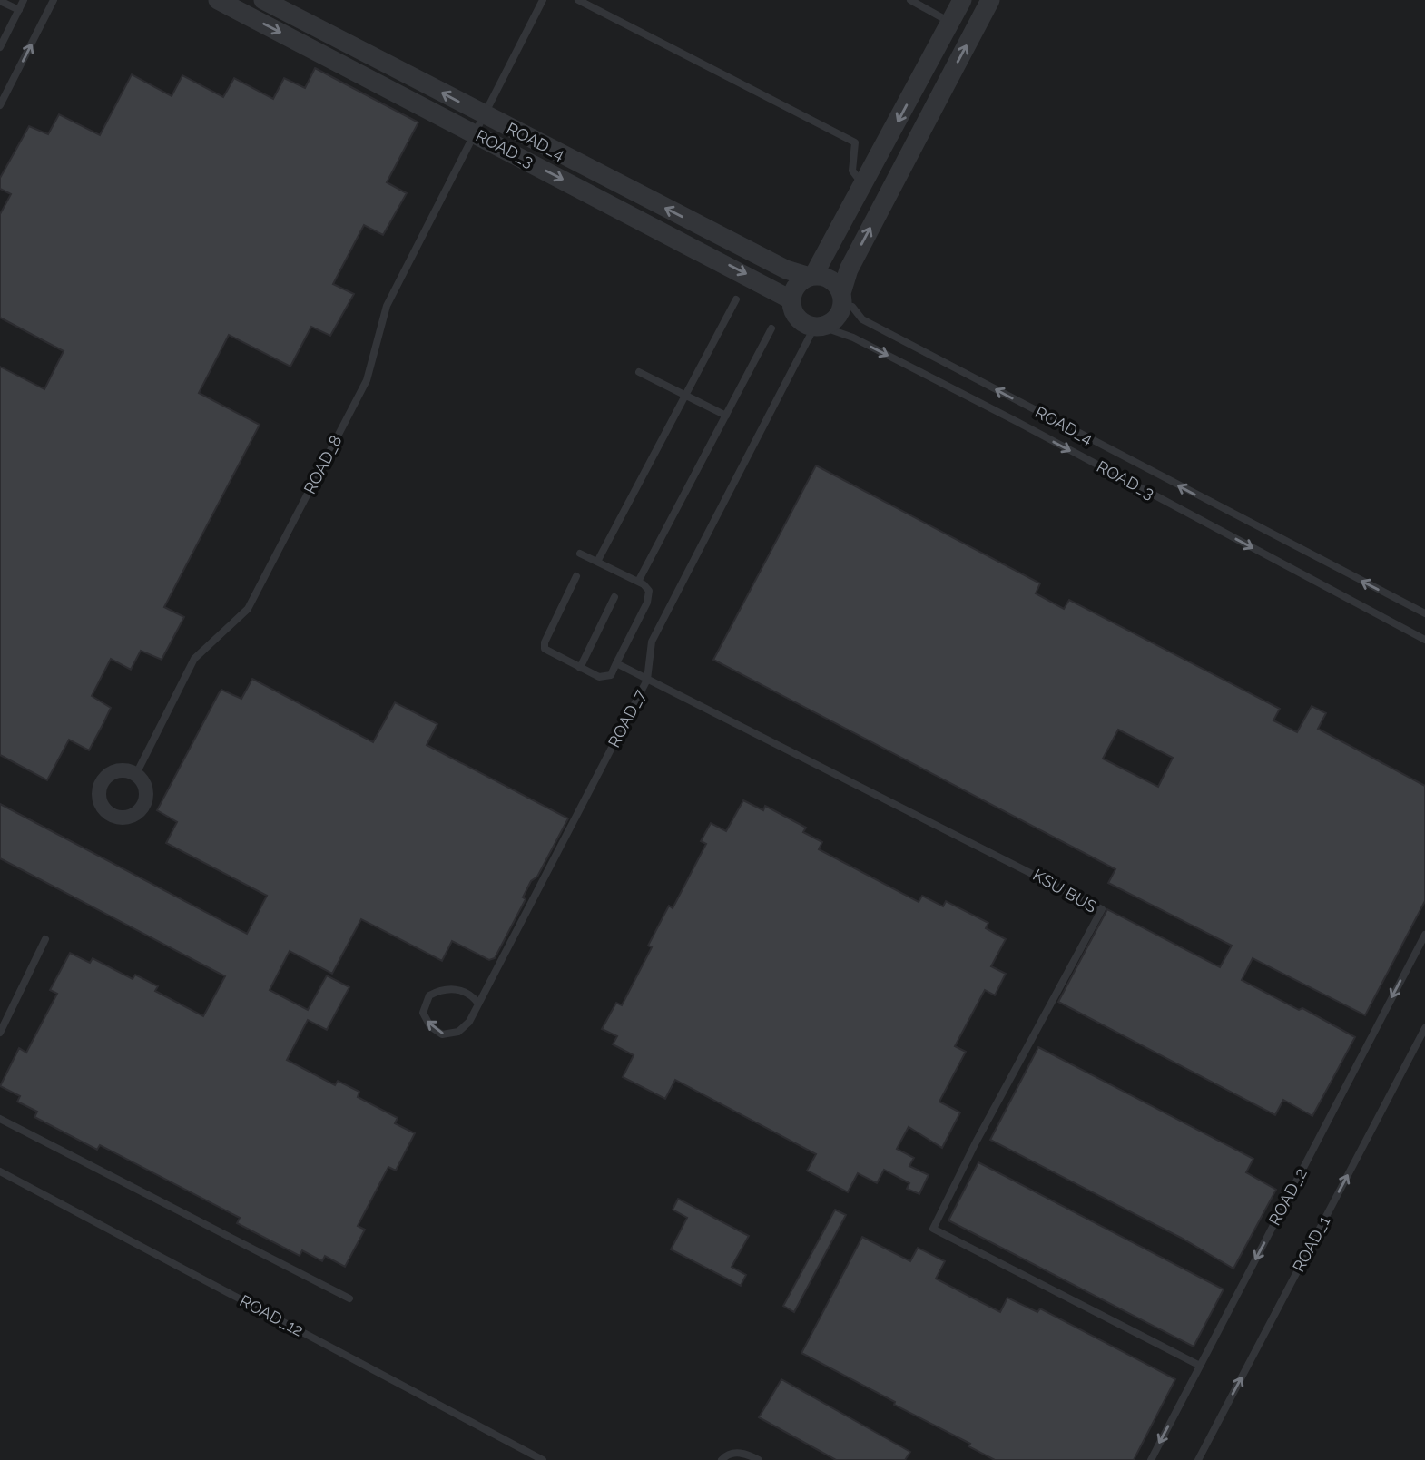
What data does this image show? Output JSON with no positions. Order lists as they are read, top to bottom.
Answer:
{
  "streets": {
    "street": ["ROAD_4", "ROAD_3"],
    "lane": [
      "ROAD_8",
      "ROAD_7",
      "KSU BUS",
      "ROAD_2",
      "ROAD_1",
      "ROAD_12"
    ]
  },
  "crossings": [
    ["ROAD_4", "ROAD_3"],
    ["ROAD_4", "ROAD_8"],
    ["ROAD_4", "ROAD_7"],
    ["ROAD_3", "ROAD_8"],
    ["ROAD_3", "ROAD_7"],
    ["ROAD_7", "KSU BUS"],
    ["KSU BUS", "ROAD_2"]
  ],
  "one_way": [
    "ROAD_4",
    "ROAD_3",
    "ROAD_2",
    "ROAD_1"
  ]
}
